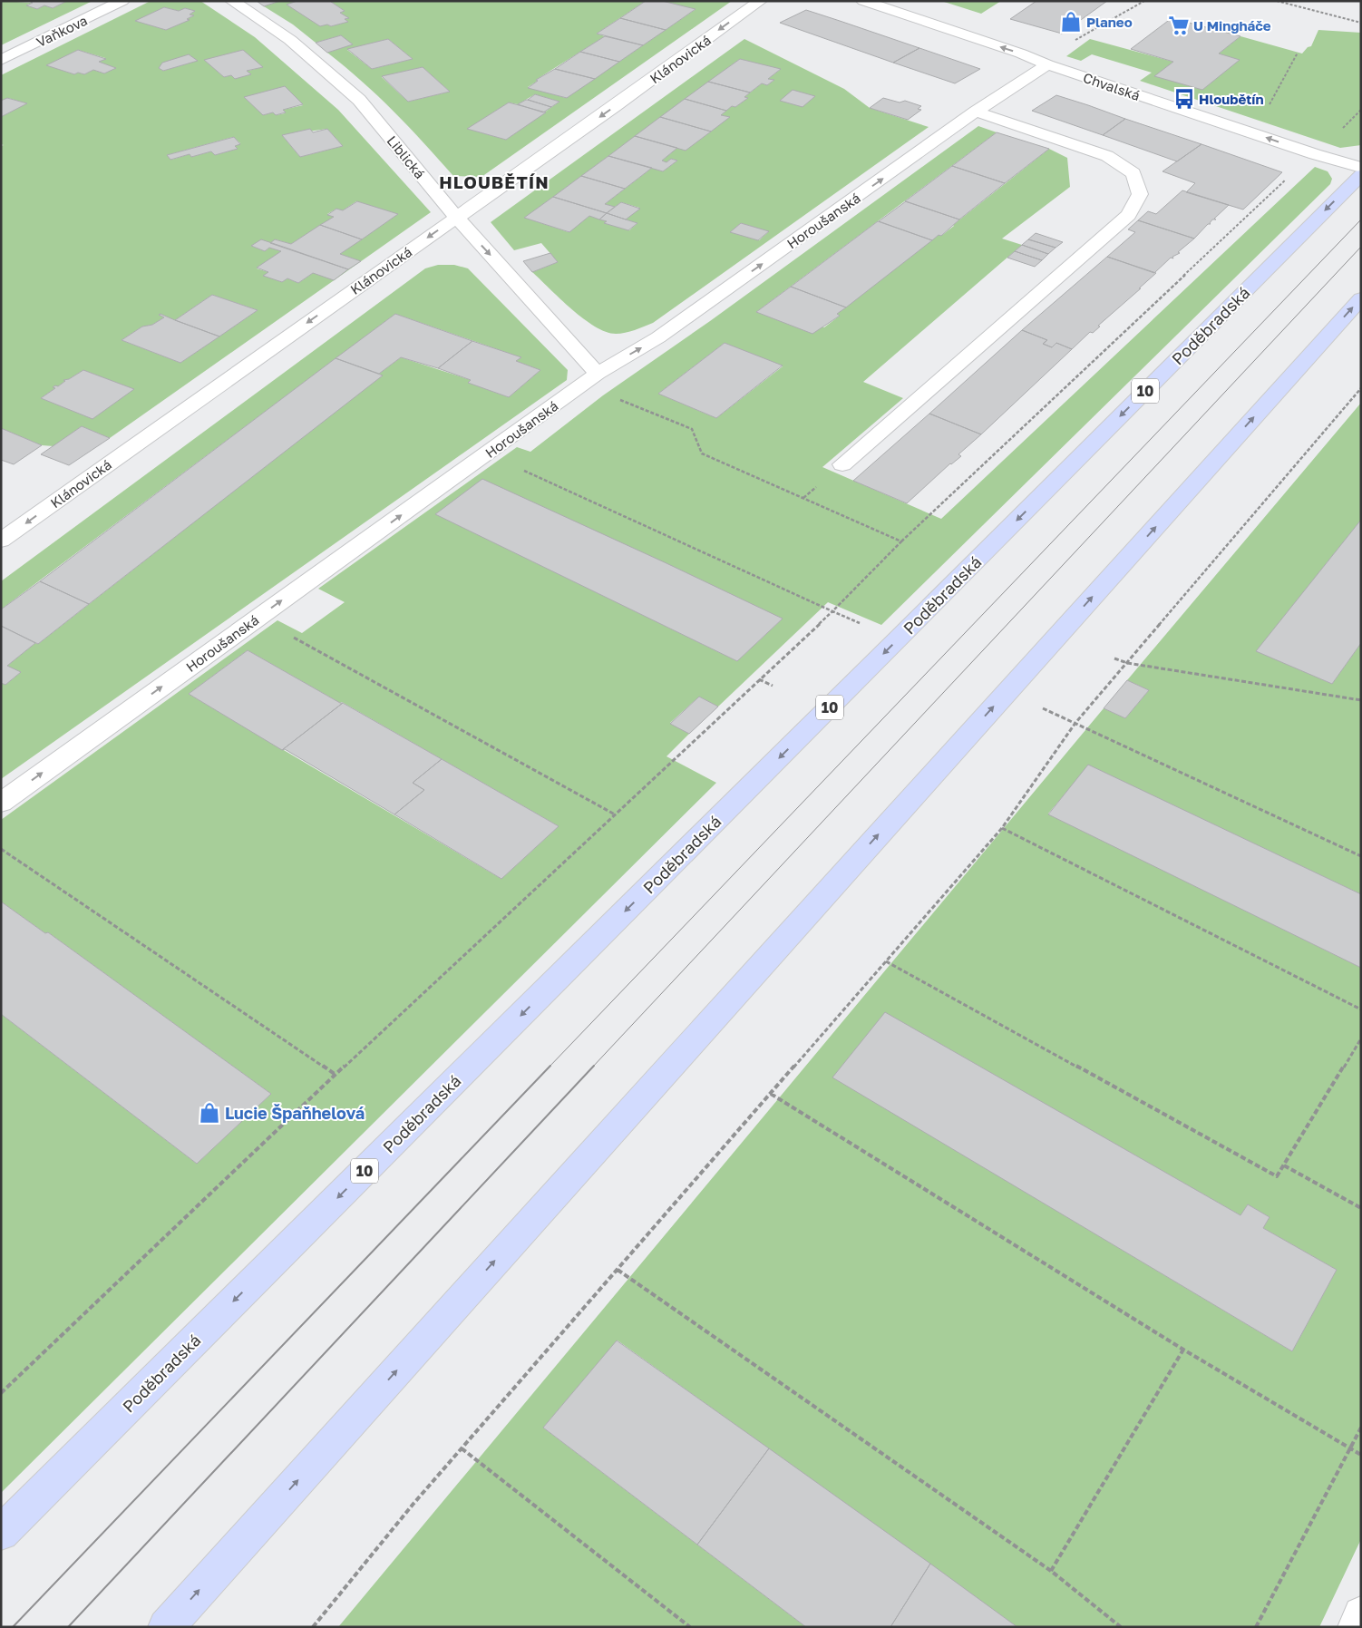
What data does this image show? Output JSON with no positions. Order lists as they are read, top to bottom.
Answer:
{
  "streets": {
    "main road": ["Poděbradská", "10"],
    "street": [
      "Vaňkova",
      "Klánovická",
      "Chvalská",
      "Liblická",
      "Horoušanská"
    ]
  },
  "crossings": [
    ["Klánovická", "Liblická"],
    ["Chvalská", "Horoušanská"],
    ["Liblická", "Horoušanská"]
  ],
  "one_way": [
    "Klánovická",
    "Chvalská",
    "Liblická",
    "Horoušanská"
  ],
  "districts": ["HLOUBĚTÍN"],
  "places": {
    "shop": ["Planeo", "Lucie Špaňhelová"],
    "supermarket": ["U Mingháče"],
    "bus stop": ["Hloubětín"]
  }
}
